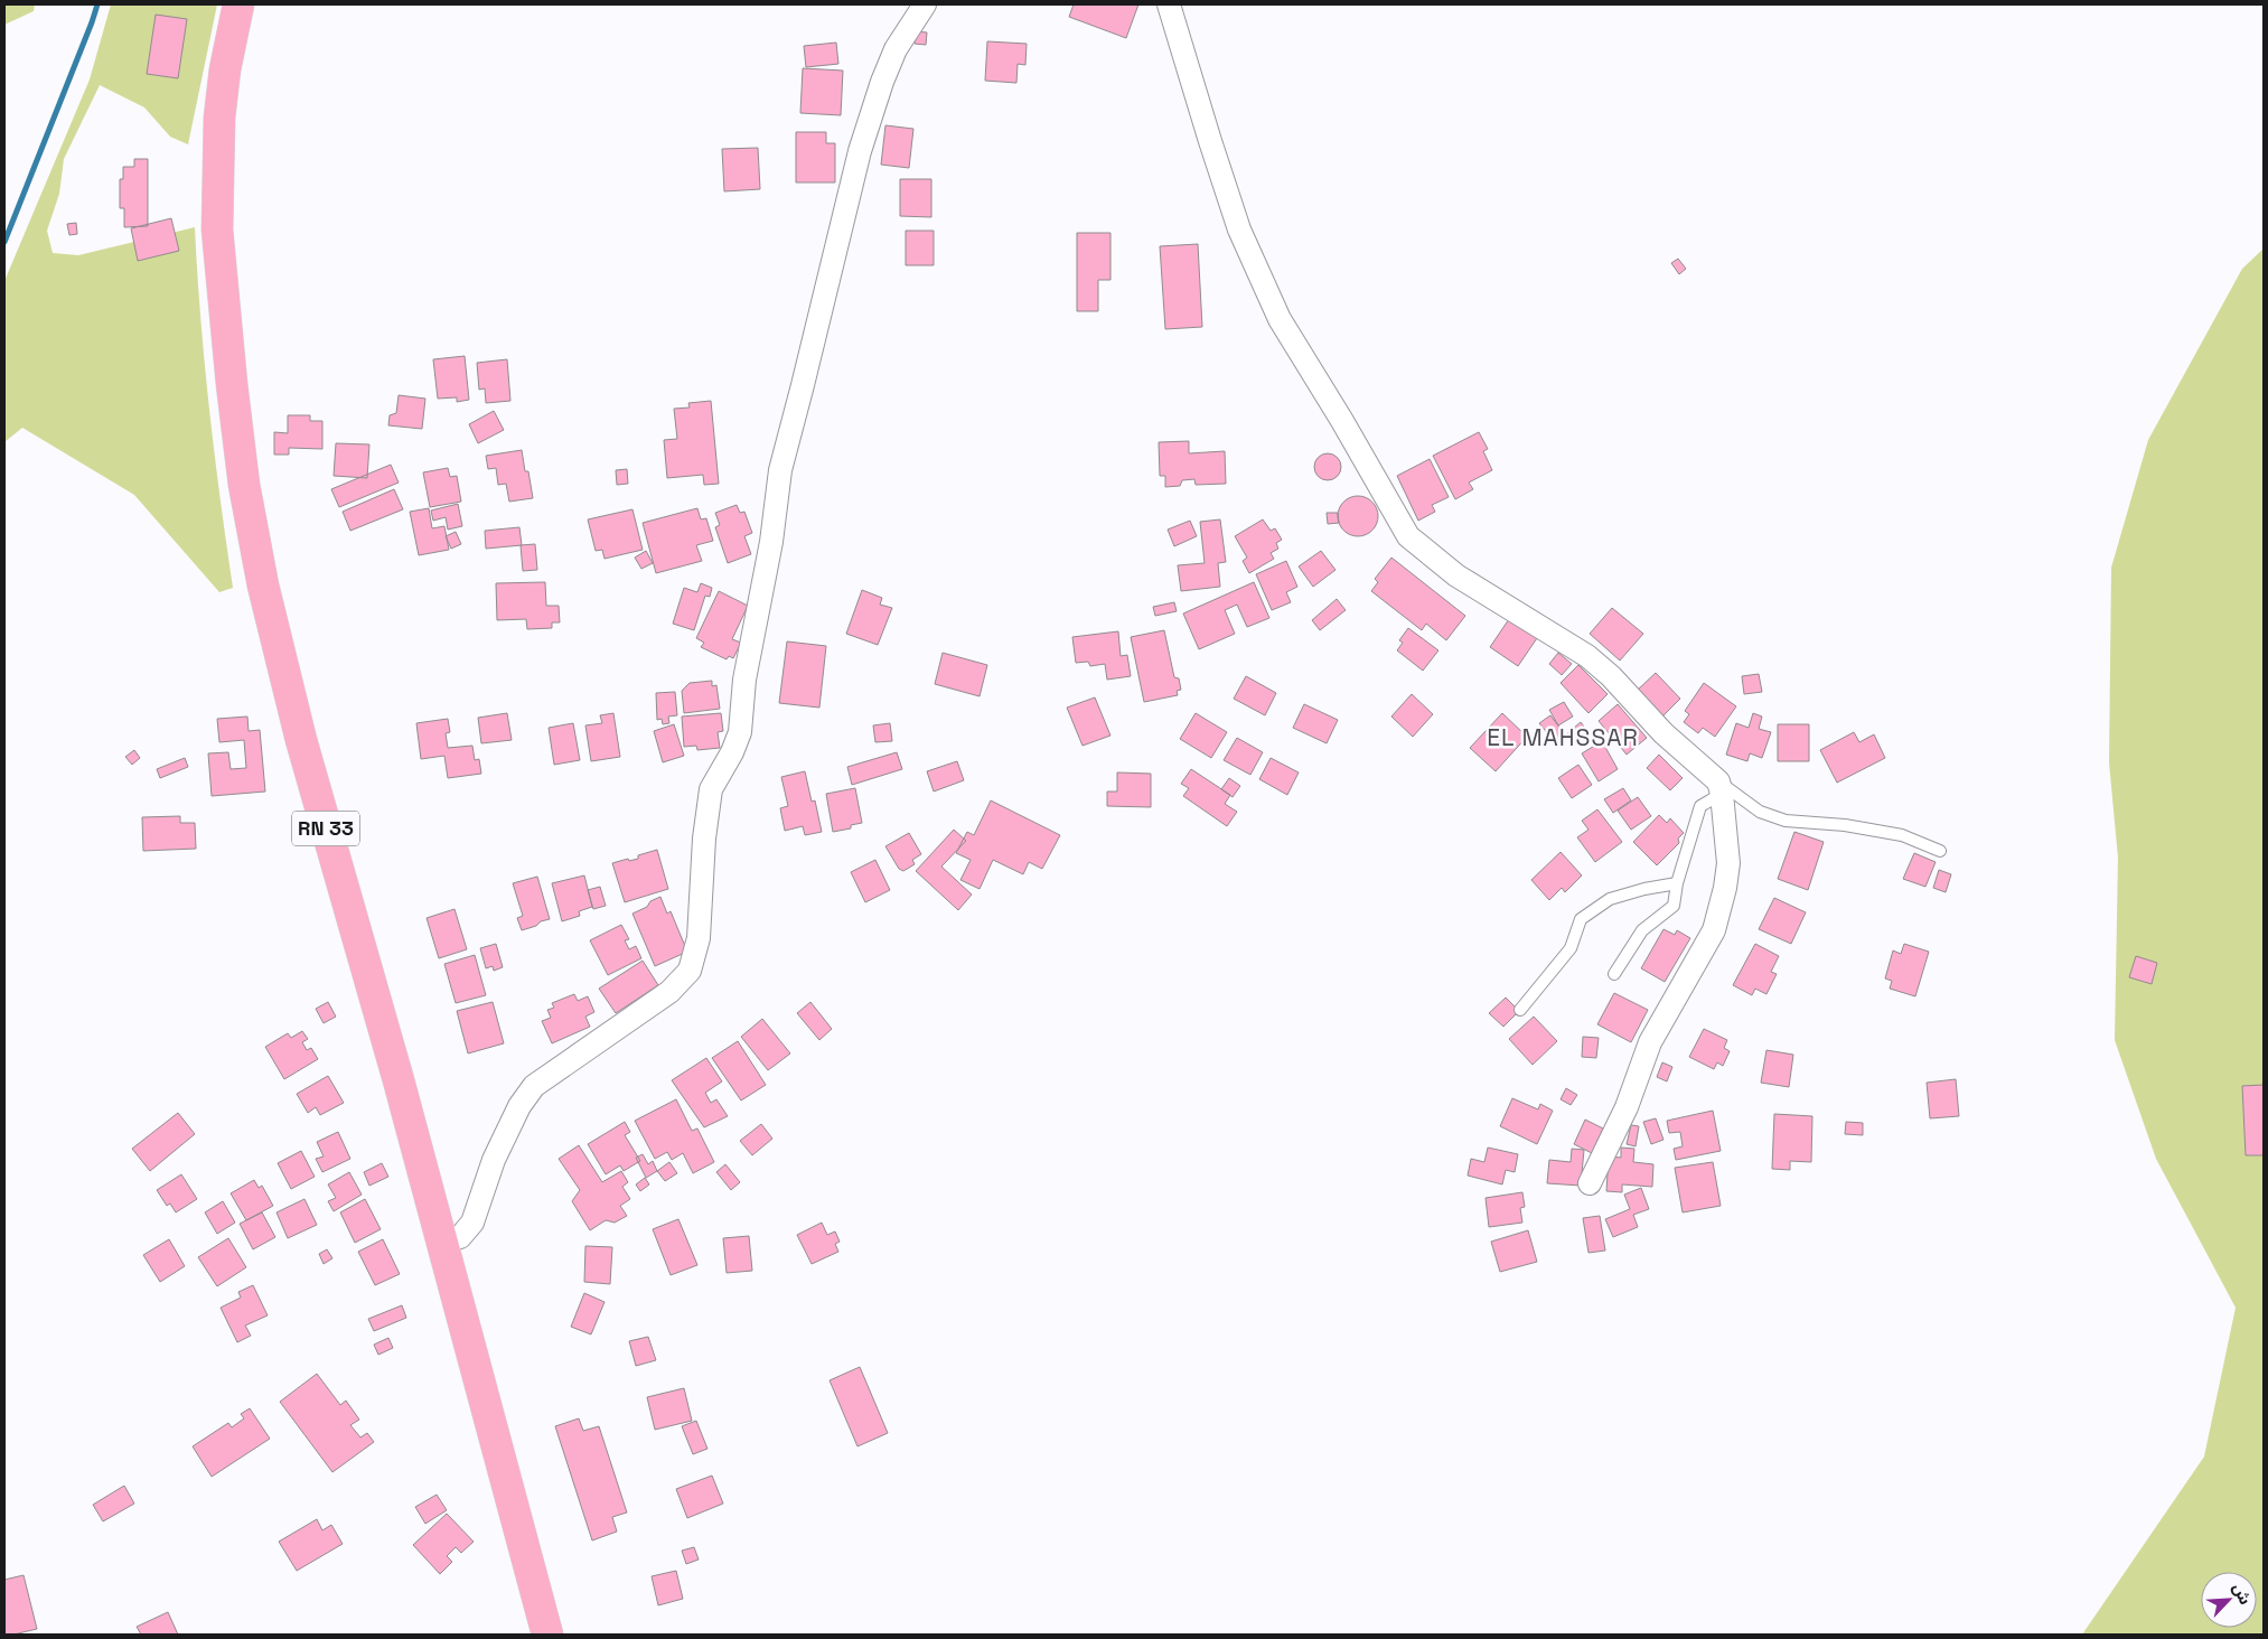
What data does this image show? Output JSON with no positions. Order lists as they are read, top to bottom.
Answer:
{
  "streets": {
    "main road": ["RN 33"]
  },
  "districts": ["EL MAHSSAR"],
  "north": "top right"
}
